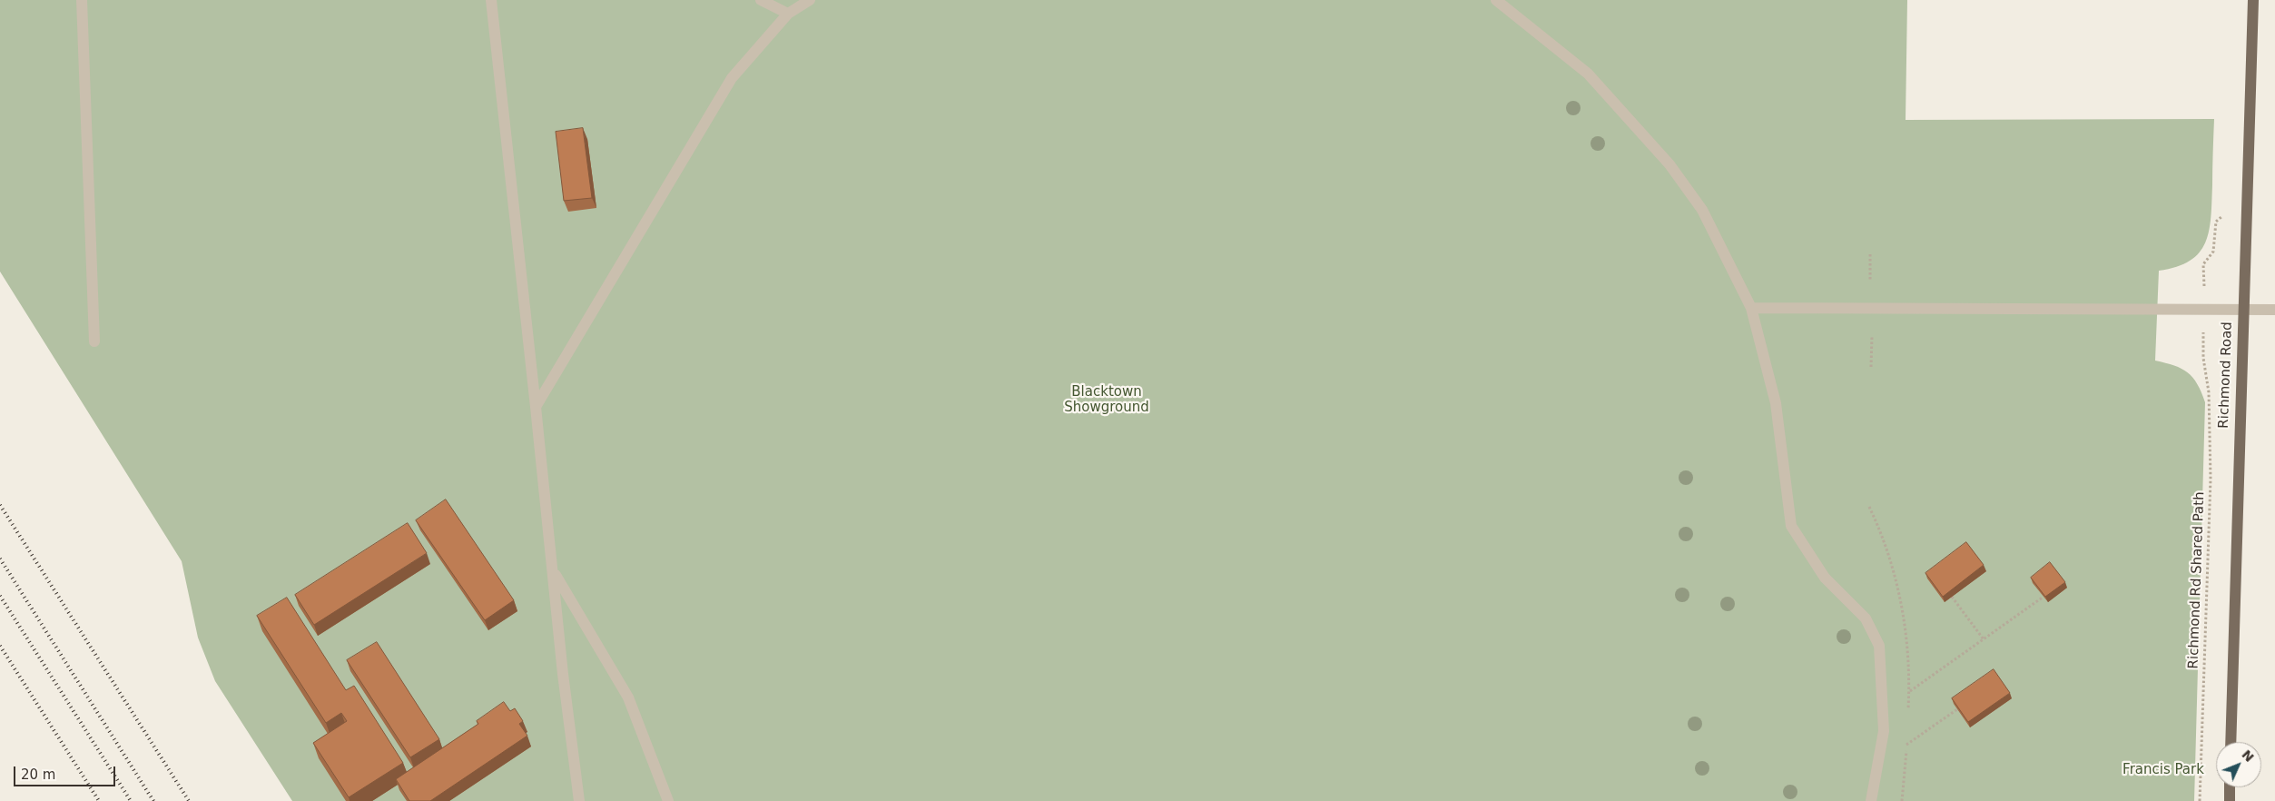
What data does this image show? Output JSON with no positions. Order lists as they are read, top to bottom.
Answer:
{
  "streets": {
    "main road": ["Richmond Road"],
    "path": ["Richmond Rd Shared Path"]
  },
  "parks": ["Blacktown Showground", "Francis Park"],
  "scale_bar": "20 m",
  "north": "top right"
}
